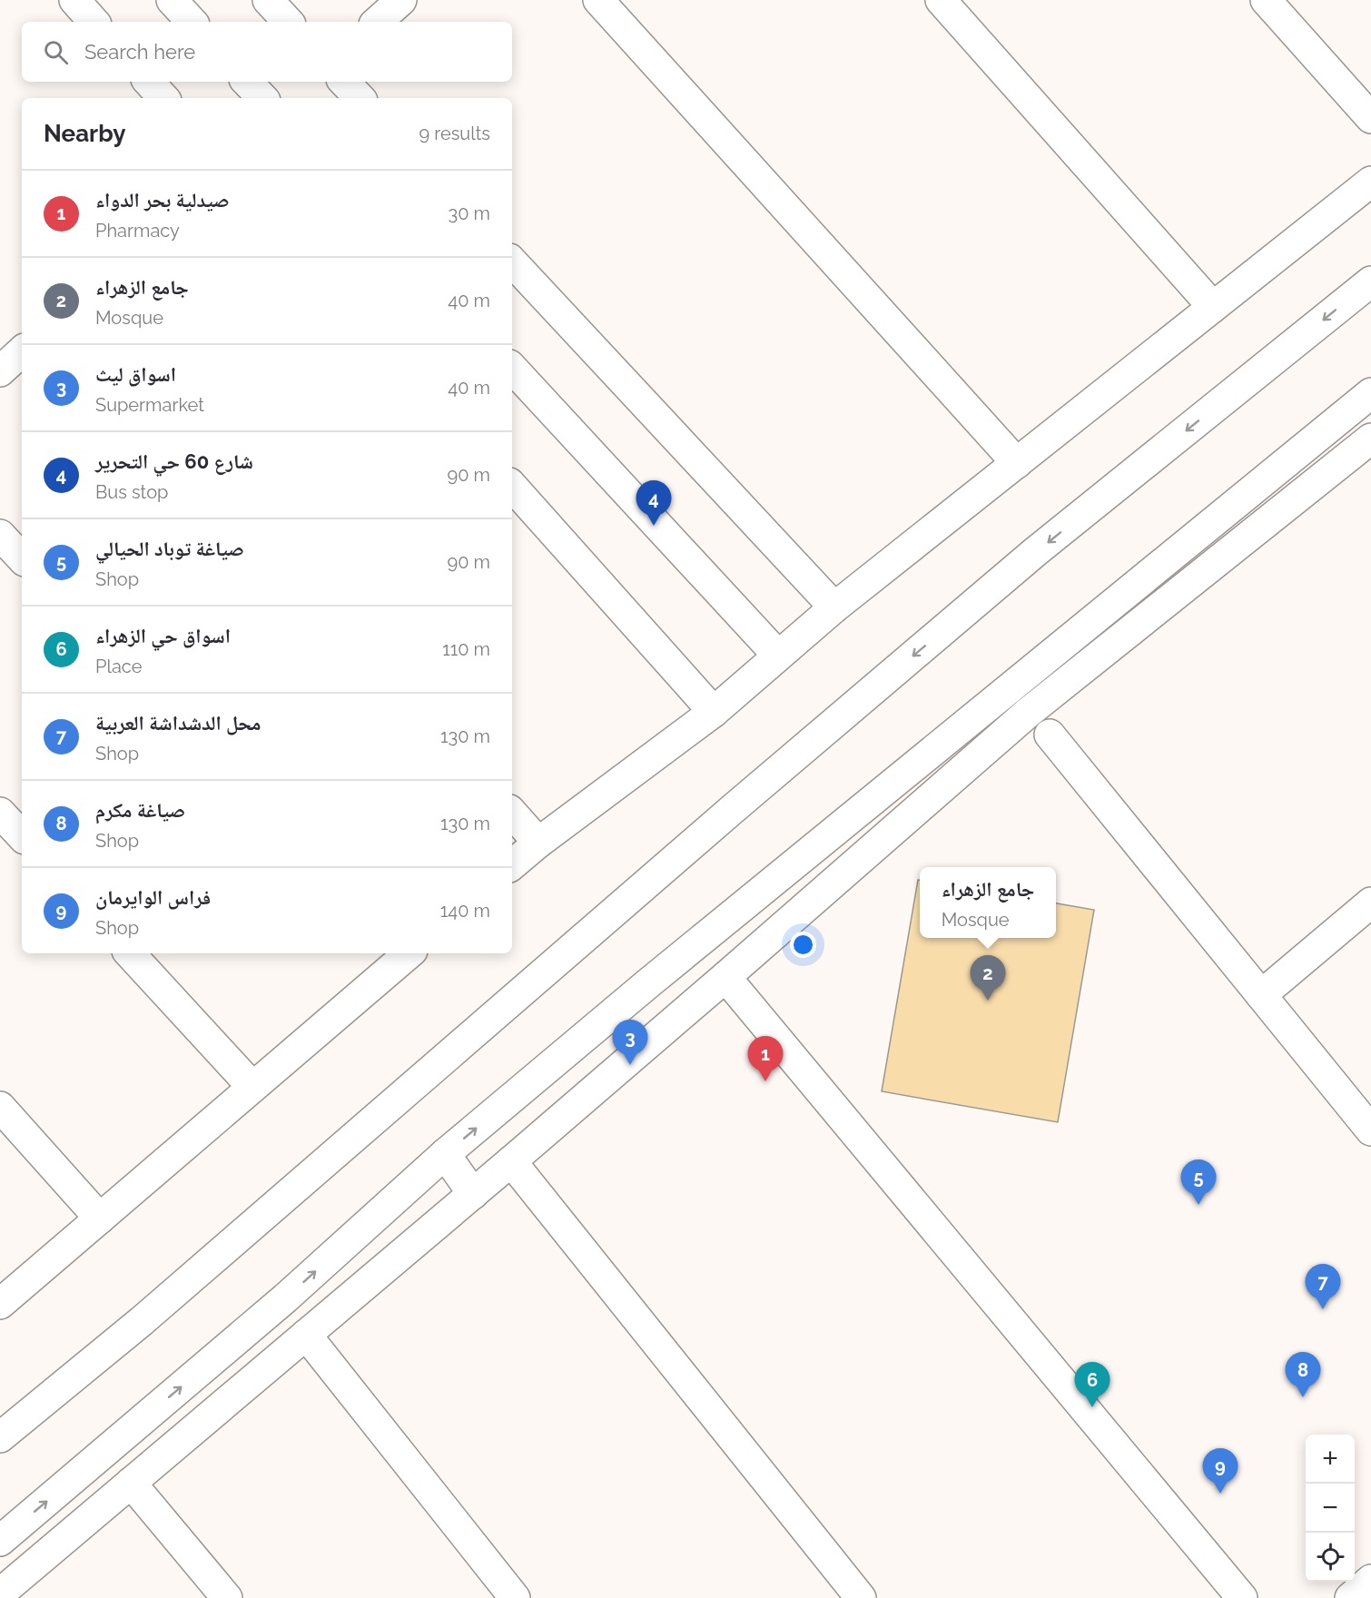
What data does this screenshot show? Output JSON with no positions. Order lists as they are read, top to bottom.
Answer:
{
  "page": {
    "search": "Search here",
    "heading": ["Nearby", "9 results"],
    "list": [
      {
        "mark": "1",
        "name": "صيدلية بحر الدواء",
        "note": "Pharmacy",
        "value": "30 m"
      },
      {
        "mark": "2",
        "name": "جامع الزهراء",
        "note": "Mosque",
        "value": "40 m"
      },
      {
        "mark": "3",
        "name": "اسواق ليث",
        "note": "Supermarket",
        "value": "40 m"
      },
      {
        "mark": "4",
        "name": "شارع 60 حي التحرير",
        "note": "Bus stop",
        "value": "90 m"
      },
      {
        "mark": "5",
        "name": "صياغة توباد الحيالي",
        "note": "Shop",
        "value": "90 m"
      },
      {
        "mark": "6",
        "name": "اسواق حي الزهراء",
        "note": "Place",
        "value": "110 m"
      },
      {
        "mark": "7",
        "name": "محل الدشداشة العربية",
        "note": "Shop",
        "value": "130 m"
      },
      {
        "mark": "8",
        "name": "صياغة مكرم",
        "note": "Shop",
        "value": "130 m"
      },
      {
        "mark": "9",
        "name": "فراس الوايرمان",
        "note": "Shop",
        "value": "140 m"
      }
    ],
    "pins": [
      "4",
      "2",
      "3",
      "1",
      "5",
      "7",
      "8",
      "6",
      "9"
    ],
    "popup": ["جامع الزهراء", "Mosque"],
    "map_buttons": ["+", "−"]
  }
}
